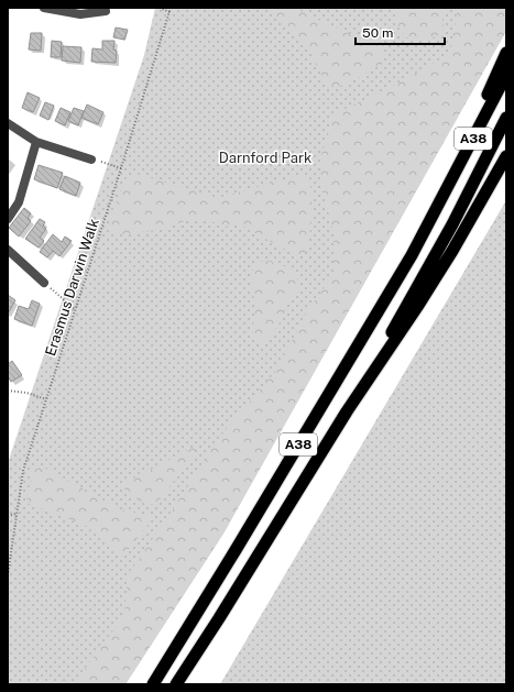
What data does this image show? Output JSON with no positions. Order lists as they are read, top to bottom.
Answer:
{
  "streets": {
    "highway": ["A38"],
    "path": ["Erasmus Darwin Walk"]
  },
  "parks": ["Darnford Park"],
  "scale_bar": "50 m"
}
